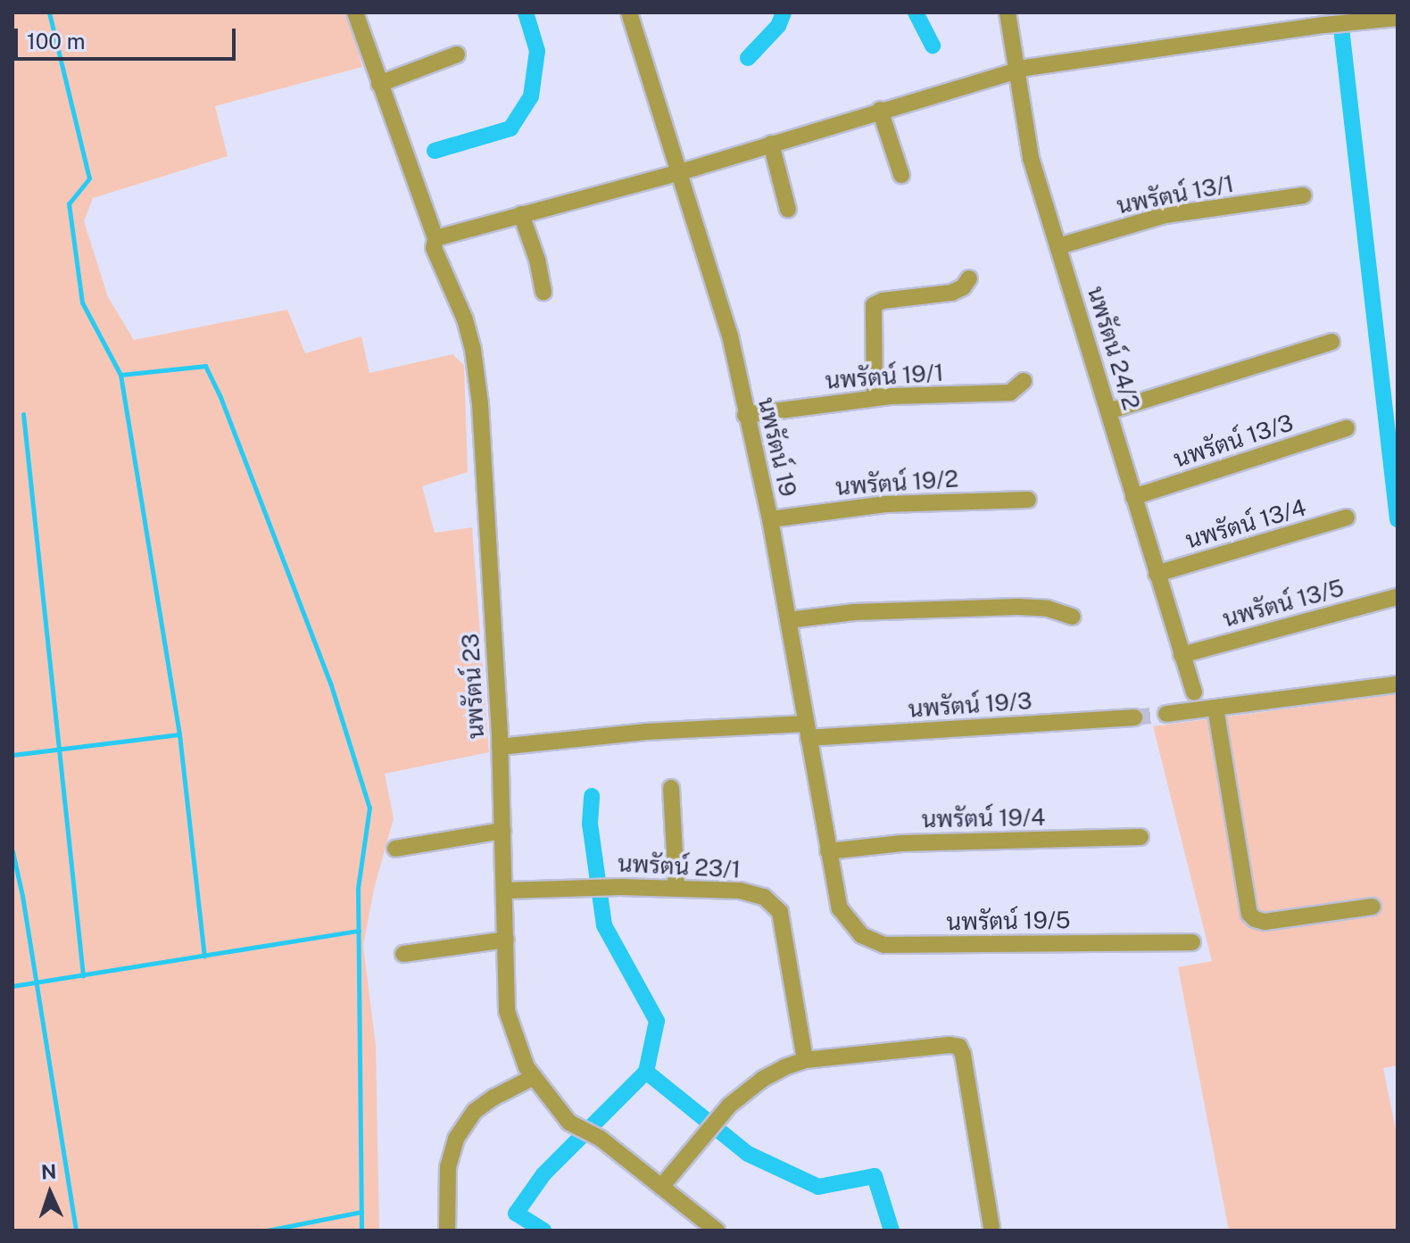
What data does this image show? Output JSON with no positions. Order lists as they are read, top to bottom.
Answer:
{
  "streets": {
    "street": [
      "นพรัตน์ 13/1",
      "นพรัตน์ 24/2",
      "นพรัตน์ 19/1",
      "นพรัตน์ 13/3",
      "นพรัตน์ 19",
      "นพรัตน์ 19/2",
      "นพรัตน์ 13/4",
      "นพรัตน์ 13/5",
      "นพรัตน์ 23",
      "นพรัตน์ 19/3",
      "นพรัตน์ 19/4",
      "นพรัตน์ 23/1",
      "นพรัตน์ 19/5"
    ]
  },
  "crossings": [
    ["นพรัตน์ 13/1", "นพรัตน์ 24/2"],
    ["นพรัตน์ 24/2", "นพรัตน์ 13/3"],
    ["นพรัตน์ 24/2", "นพรัตน์ 13/4"],
    ["นพรัตน์ 24/2", "นพรัตน์ 13/5"],
    ["นพรัตน์ 19/1", "นพรัตน์ 19"],
    ["นพรัตน์ 19", "นพรัตน์ 19/2"],
    ["นพรัตน์ 19", "นพรัตน์ 19/3"],
    ["นพรัตน์ 19", "นพรัตน์ 19/4"],
    ["นพรัตน์ 19", "นพรัตน์ 19/5"],
    ["นพรัตน์ 23", "นพรัตน์ 19/3"],
    ["นพรัตน์ 23", "นพรัตน์ 23/1"]
  ],
  "scale_bar": "100 m",
  "north": "top"
}
